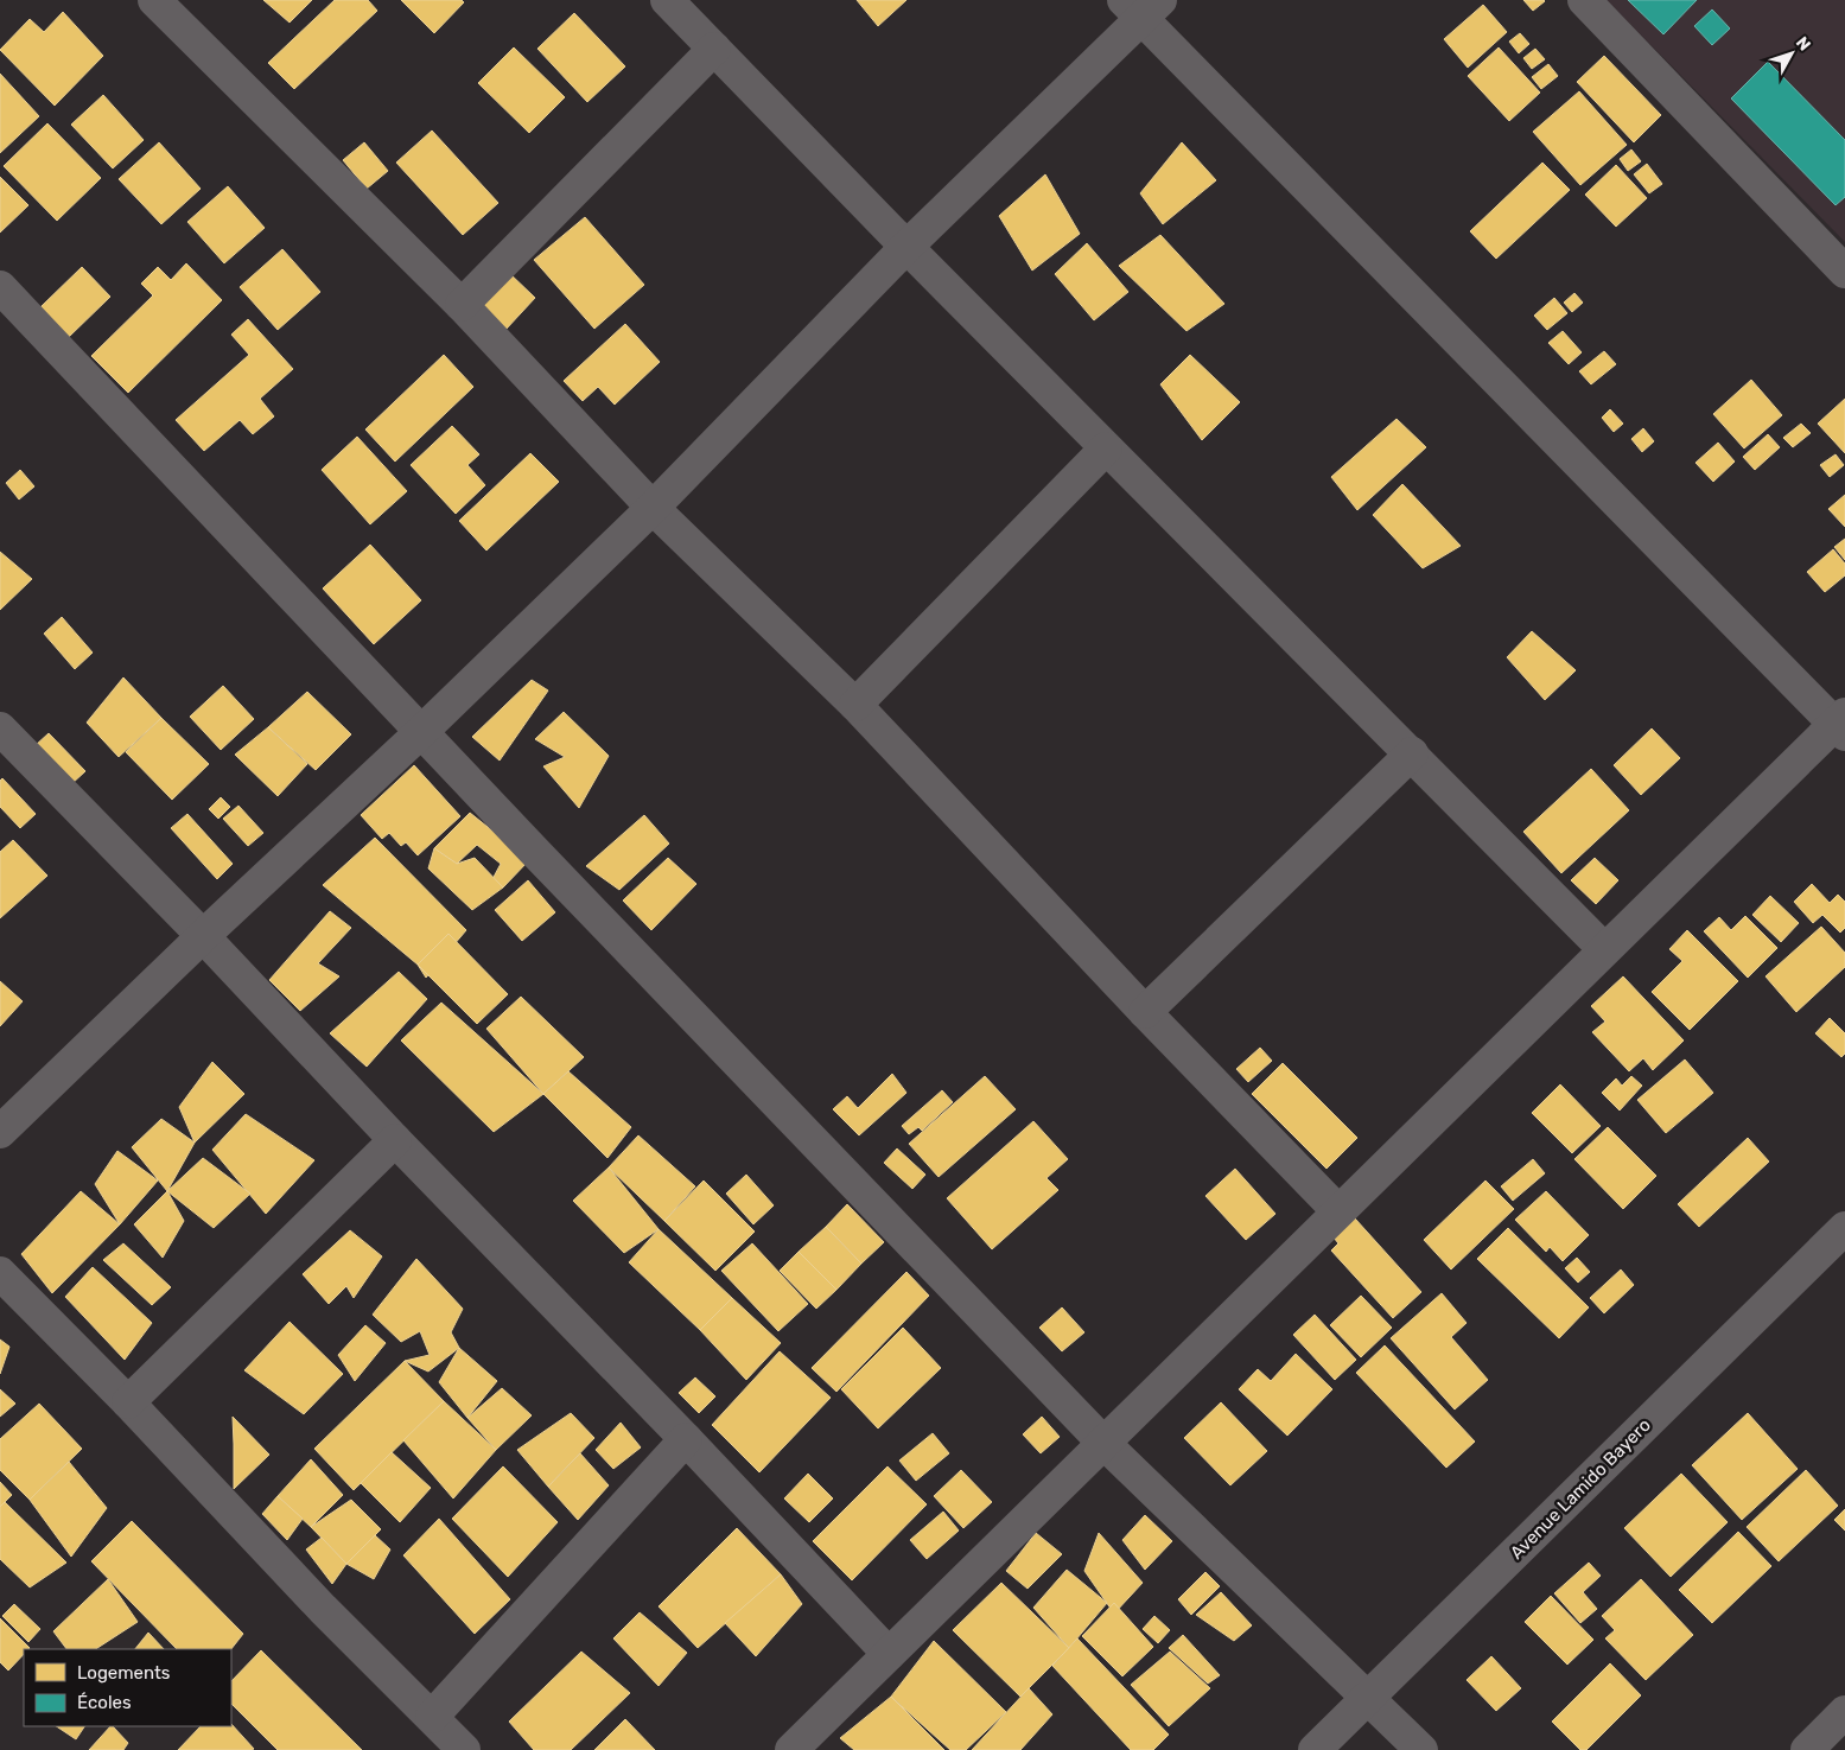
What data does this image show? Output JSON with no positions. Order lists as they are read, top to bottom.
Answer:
{
  "streets": {
    "street": ["Avenue Lamido Bayero"]
  },
  "legend": ["Logements", "Écoles"],
  "north": "top right"
}
